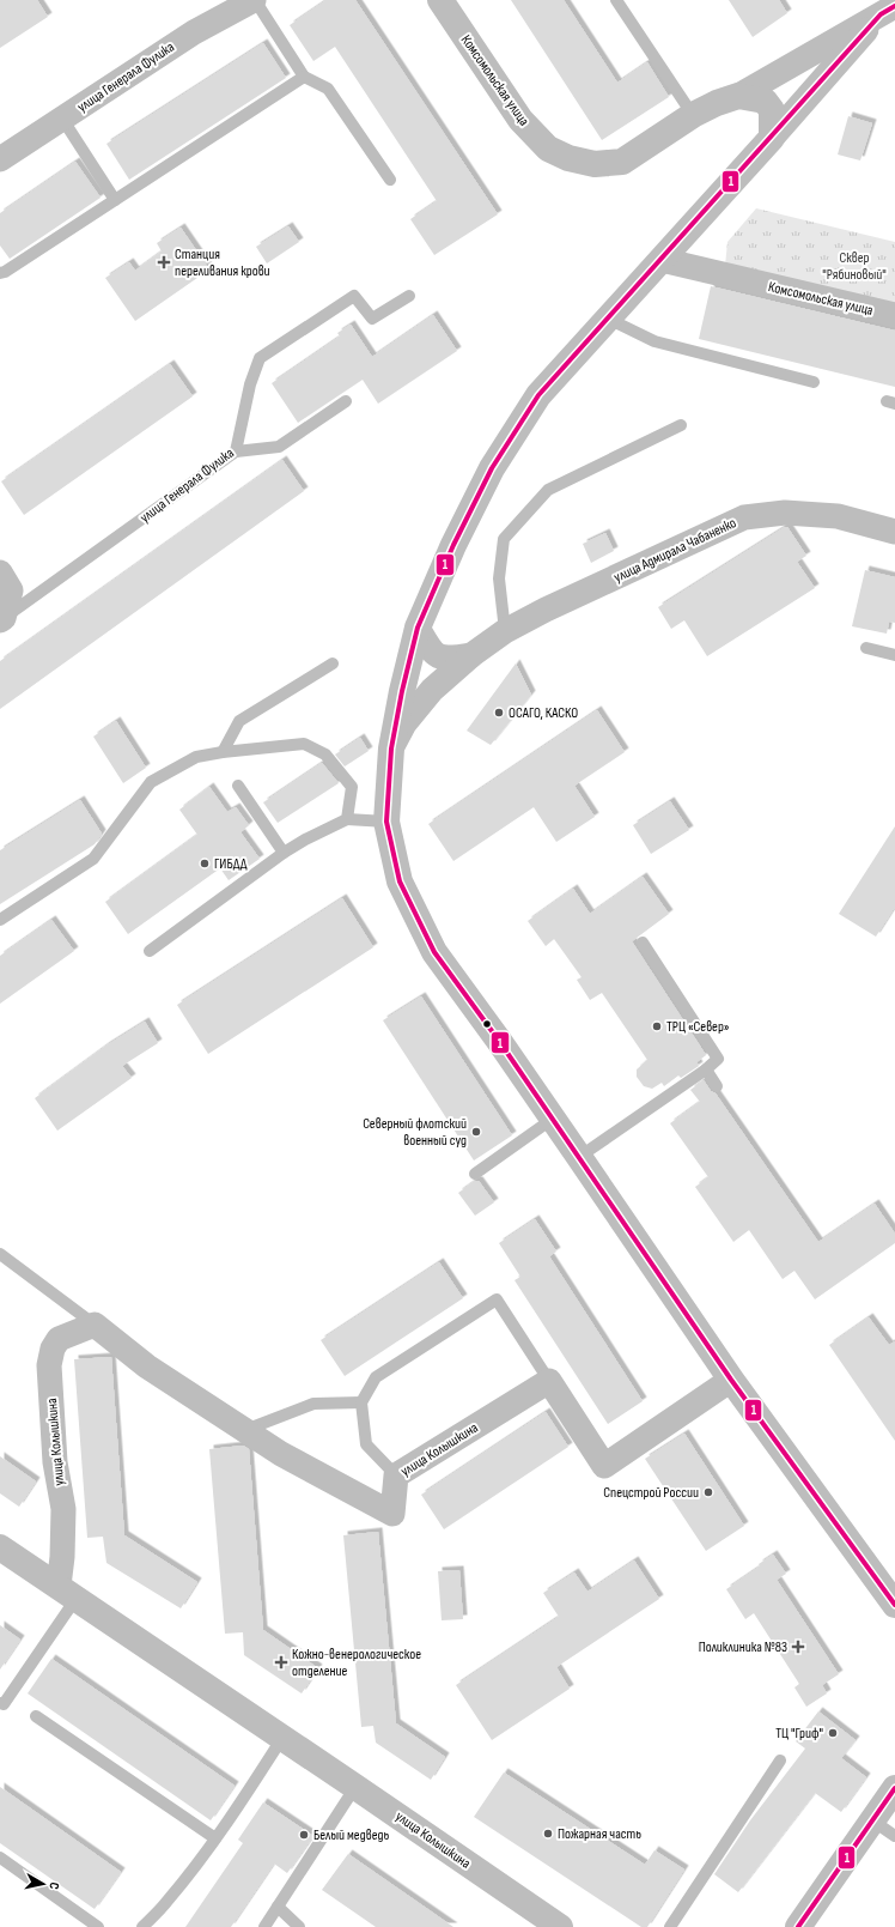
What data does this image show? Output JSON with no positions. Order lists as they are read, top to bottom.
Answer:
{
  "streets": {
    "street": [
      "улица Генерала Фулика",
      "Комсомольская улица",
      "улица Адмирала Чабаненко",
      "улица Колышкина"
    ]
  },
  "parks": ["Сквер \"Рябиновый\""],
  "places": {
    "health": ["Станция переливания крови", "Поликлиника №83", "Кожно-венерологическое отделение"],
    "other": [
      "ОСАГО, КАСКО",
      "ГИБДД",
      "ТРЦ «Север»",
      "Северный флотский военный суд",
      "Спецстрой России",
      "ТЦ \"Гриф\"",
      "Пожарная часть",
      "Белый медведь"
    ]
  },
  "lines": ["transit line 1"],
  "north": "right"
}
